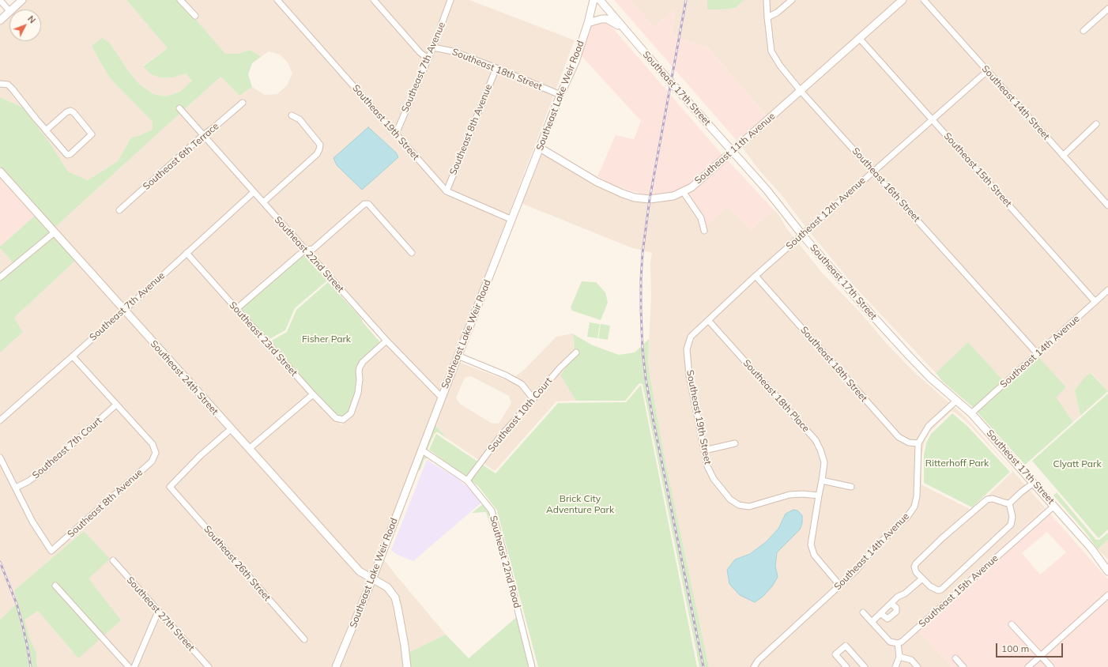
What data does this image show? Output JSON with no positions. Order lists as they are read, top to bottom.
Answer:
{
  "streets": {
    "main road": [
      "Southeast 17th Street",
      "Southeast Lake Weir Road",
      "Southeast 11th Avenue",
      "Southeast 24th Street"
    ],
    "street": [
      "Southeast 7th Avenue",
      "Southeast 18th Street",
      "Southeast 14th Street",
      "Southeast 19th Street",
      "Southeast 8th Avenue",
      "Southeast 6th Terrace",
      "Southeast 15th Street",
      "Southeast 16th Street",
      "Southeast 12th Avenue",
      "Southeast 22nd Street",
      "Southeast 23rd Street",
      "Southeast 14th Avenue",
      "Southeast 18th Place",
      "Southeast 10th Court",
      "Southeast 7th Court",
      "Southeast 22nd Road",
      "Southeast 26th Street",
      "Southeast 15th Avenue",
      "Southeast 27th Street"
    ]
  },
  "crossings": [
    ["Southeast 7th Avenue", "Southeast 18th Street"],
    ["Southeast 7th Avenue", "Southeast 19th Street"],
    ["Southeast 7th Avenue", "Southeast 22nd Street"],
    ["Southeast 7th Avenue", "Southeast 23rd Street"],
    ["Southeast 7th Avenue", "Southeast 24th Street"],
    ["Southeast 18th Street", "Southeast Lake Weir Road"],
    ["Southeast 18th Street", "Southeast 8th Avenue"],
    ["Southeast 18th Street", "Southeast 12th Avenue"],
    ["Southeast 18th Street", "Southeast 14th Avenue"],
    ["Southeast 17th Street", "Southeast 11th Avenue"],
    ["Southeast 17th Street", "Southeast 12th Avenue"],
    ["Southeast 17th Street", "Southeast 14th Avenue"],
    ["Southeast 17th Street", "Southeast 15th Avenue"],
    ["Southeast Lake Weir Road", "Southeast 19th Street"],
    ["Southeast Lake Weir Road", "Southeast 11th Avenue"],
    ["Southeast Lake Weir Road", "Southeast 22nd Street"],
    ["Southeast Lake Weir Road", "Southeast 24th Street"],
    ["Southeast Lake Weir Road", "Southeast 22nd Road"],
    ["Southeast 14th Street", "Southeast 12th Avenue"],
    ["Southeast 19th Street", "Southeast 8th Avenue"],
    ["Southeast 19th Street", "Southeast 12th Avenue"],
    ["Southeast 19th Street", "Southeast 18th Place"],
    ["Southeast 8th Avenue", "Southeast 7th Court"],
    ["Southeast 11th Avenue", "Southeast 15th Street"],
    ["Southeast 11th Avenue", "Southeast 16th Street"],
    ["Southeast 6th Terrace", "Southeast 22nd Street"],
    ["Southeast 15th Street", "Southeast 12th Avenue"],
    ["Southeast 15th Street", "Southeast 14th Avenue"],
    ["Southeast 16th Street", "Southeast 12th Avenue"],
    ["Southeast 16th Street", "Southeast 14th Avenue"],
    ["Southeast 12th Avenue", "Southeast 18th Place"],
    ["Southeast 22nd Street", "Southeast 23rd Street"],
    ["Southeast 14th Avenue", "Southeast 18th Place"],
    ["Southeast 24th Street", "Southeast 26th Street"],
    ["Southeast 10th Court", "Southeast 22nd Road"]
  ],
  "parks": [
    "Fisher Park",
    "Ritterhoff Park",
    "Clyatt Park",
    "Brick City Adventure Park"
  ],
  "scale_bar": "100 m",
  "north": "top right"
}
